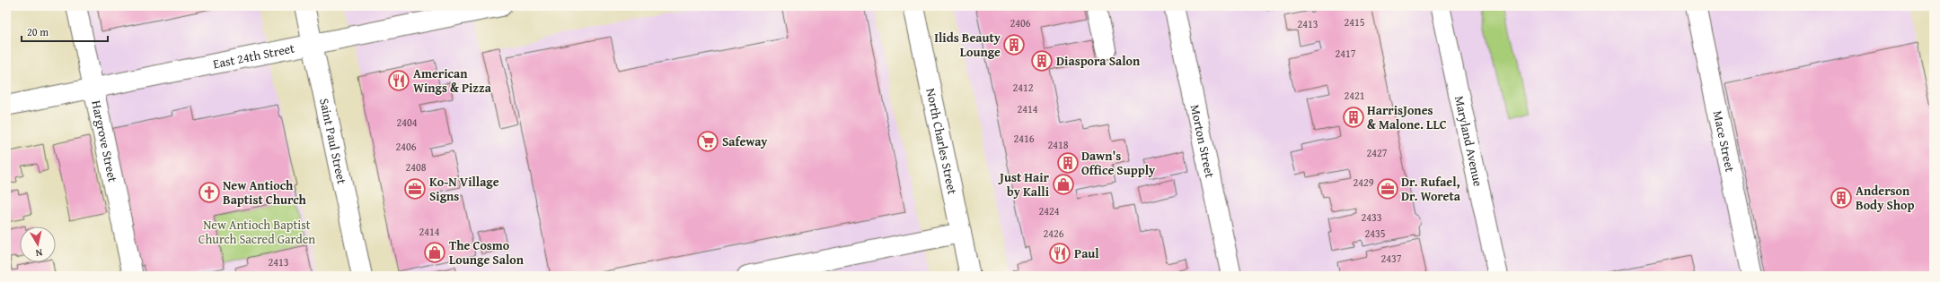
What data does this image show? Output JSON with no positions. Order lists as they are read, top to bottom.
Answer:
{
  "streets": {
    "main road": [
      "East 24th Street",
      "Hargrove Street",
      "Saint Paul Street",
      "North Charles Street",
      "Morton Street",
      "Maryland Avenue",
      "Mace Street"
    ]
  },
  "crossings": [
    ["East 24th Street", "Hargrove Street"],
    ["East 24th Street", "Saint Paul Street"]
  ],
  "parks": ["New Antioch Baptist Church Sacred Garden"],
  "places": {
    "building": [
      "Ilids Beauty Lounge",
      "Diaspora Salon",
      "HarrisJones & Malone. LLC",
      "Dawn's Office Supply",
      "Anderson Body Shop"
    ],
    "restaurant": ["American Wings & Pizza", "Paul"],
    "supermarket": ["Safeway"],
    "shop": ["Just Hair by Kalli", "The Cosmo Lounge Salon"],
    "office": ["Ko-N Village Signs", "Dr. Rufael, Dr. Woreta"],
    "church": ["New Antioch Baptist Church"]
  },
  "house_numbers": [
    "2415",
    "2406",
    "2413",
    "2417",
    "2412",
    "2421",
    "2414",
    "2404",
    "2416",
    "2418",
    "2406",
    "2427",
    "2408",
    "2429",
    "2424",
    "2433",
    "2414",
    "2426",
    "2435",
    "2437",
    "2413"
  ],
  "scale_bar": "20 m",
  "north": "bottom"
}
